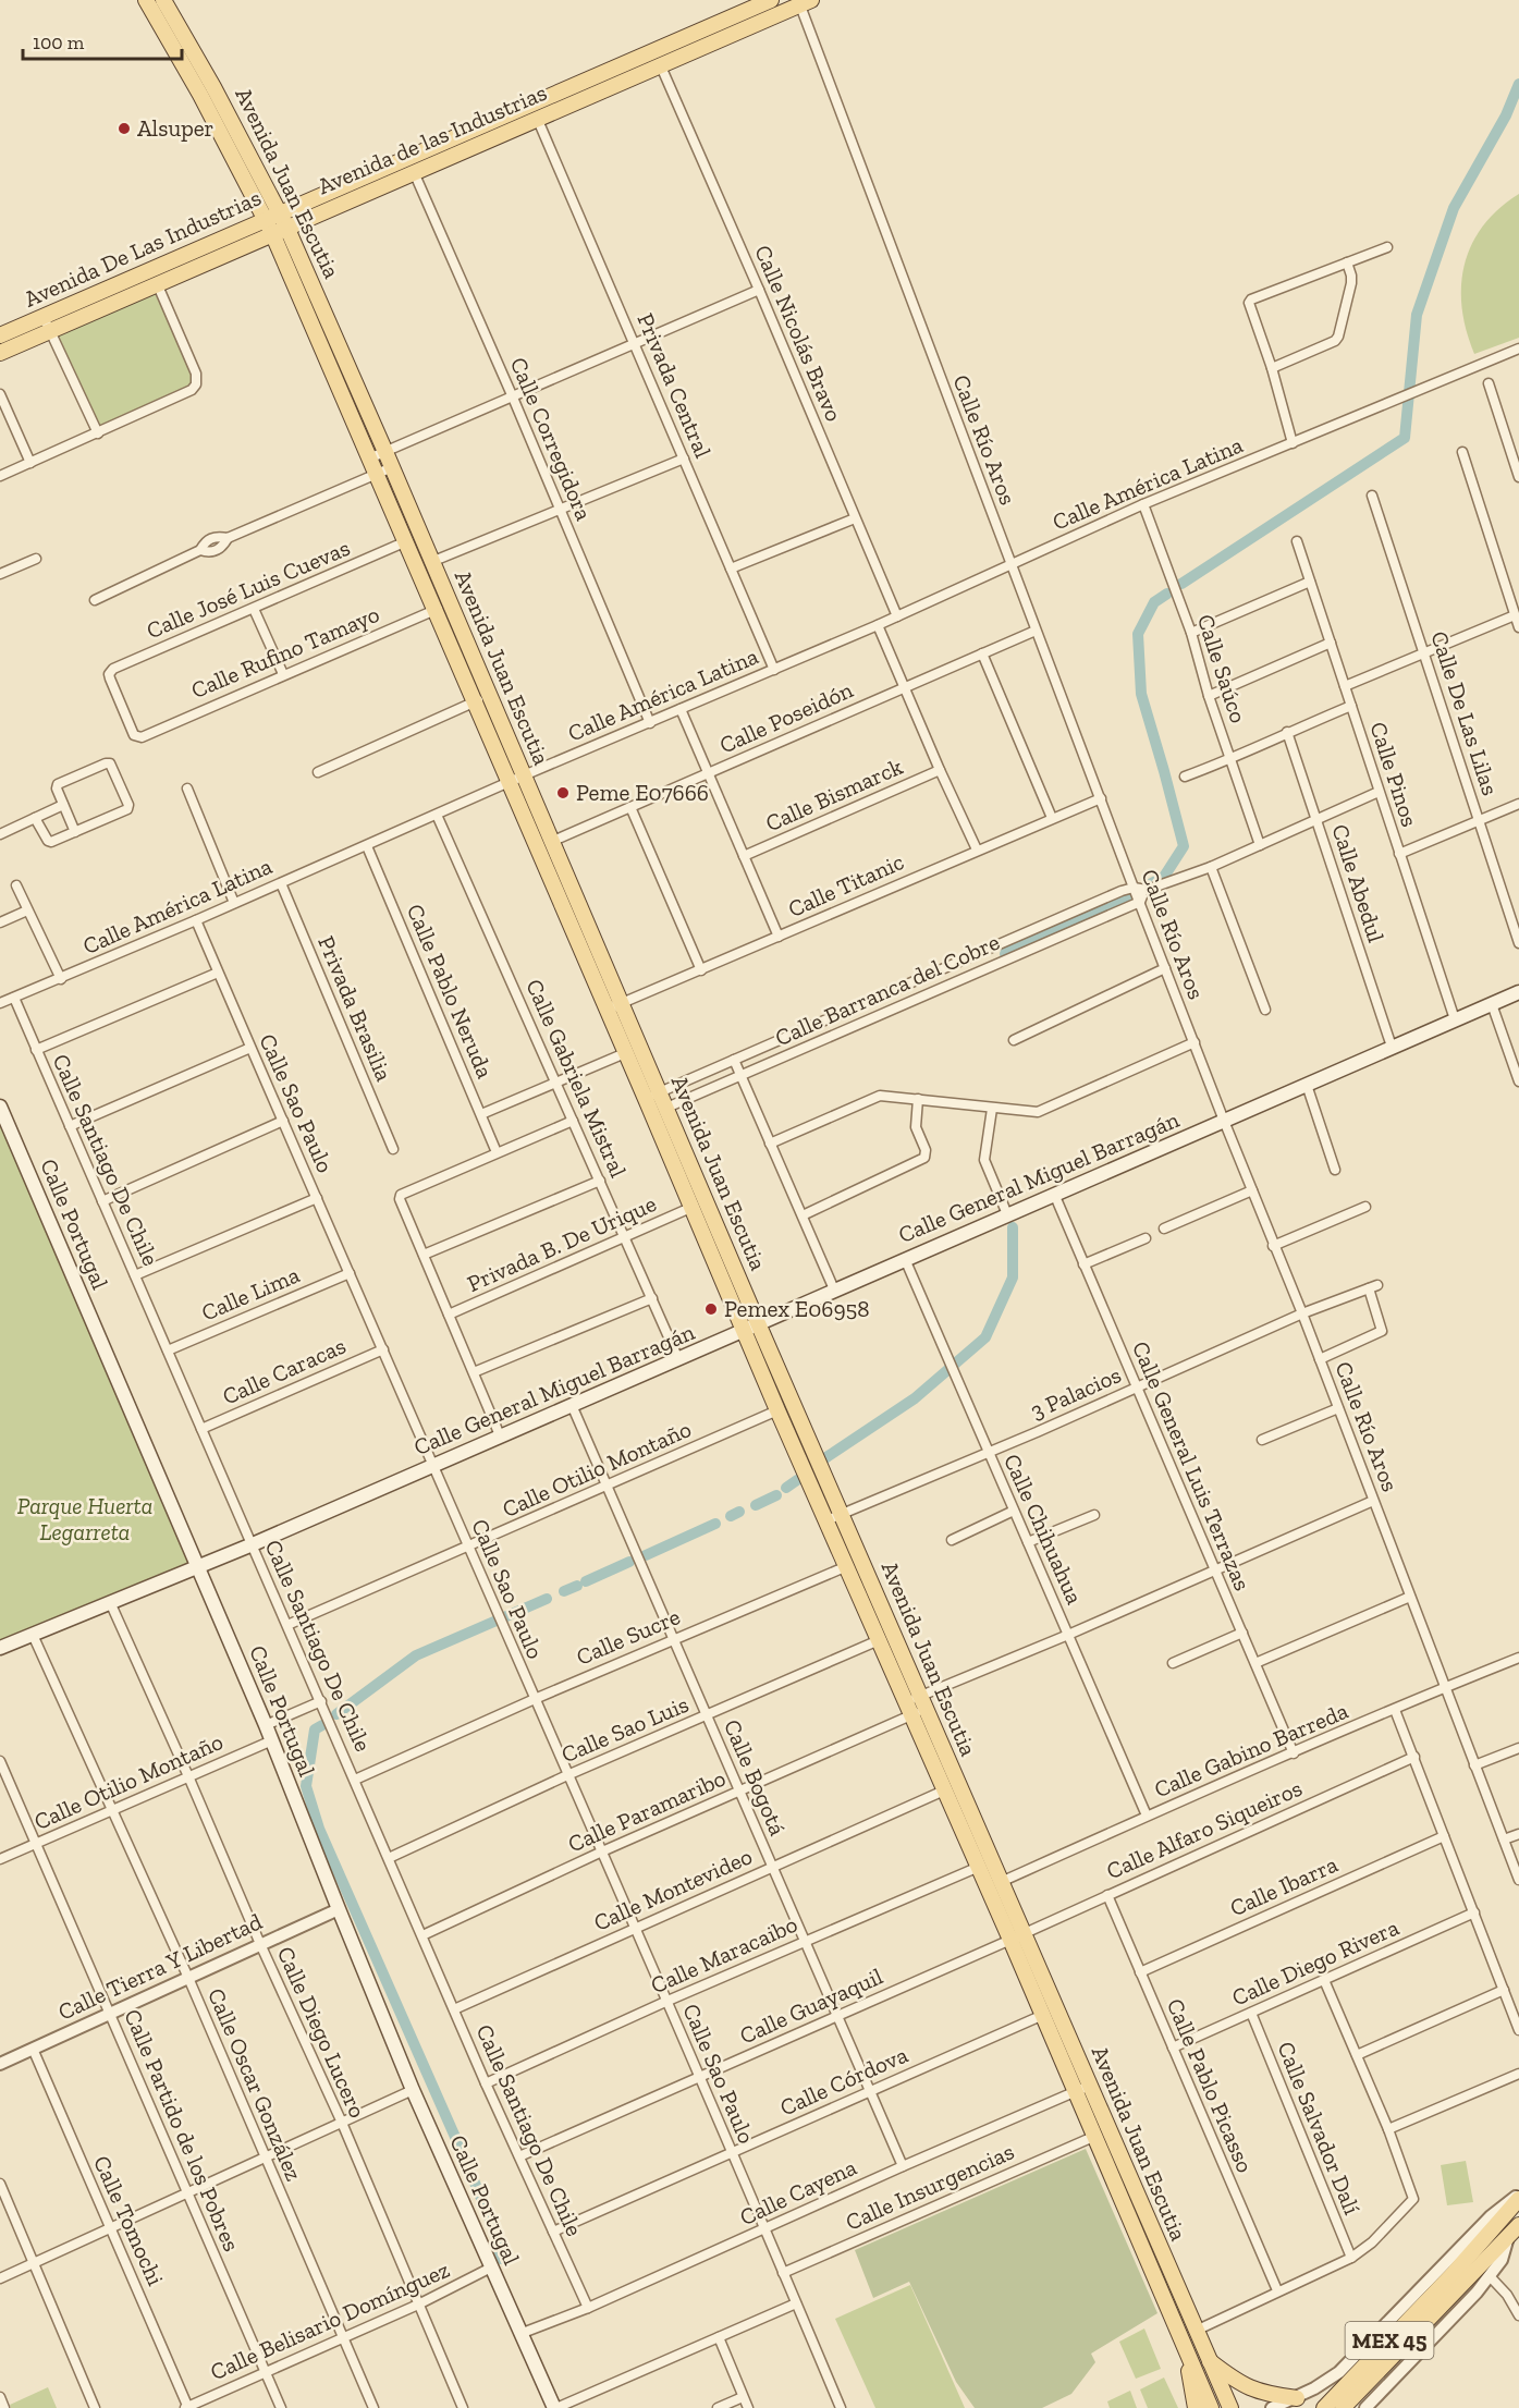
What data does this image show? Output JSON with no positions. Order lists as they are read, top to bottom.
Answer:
{
  "streets": {
    "main road": [
      "Avenida de las Industrias",
      "Avenida Juan Escutia",
      "Avenida De Las Industrias",
      "Calle General Miguel Barragán",
      "Calle Portugal",
      "MEX 45"
    ],
    "street": [
      "Calle Nicolás Bravo",
      "Privada Central",
      "Calle Corregidora",
      "Calle Río Aros",
      "Calle América Latina",
      "Calle José Luis Cuevas",
      "Calle Rufino Tamayo",
      "Calle Saúco",
      "Calle De Las Lilas",
      "Calle Poseidón",
      "Calle Pinos",
      "Calle Bismarck",
      "Calle Abedul",
      "Calle Titanic",
      "Calle Barranca del Cobre",
      "Calle Pablo Neruda",
      "Privada Brasilia",
      "Calle Gabriela Mistral",
      "Calle Sao Paulo",
      "Calle Santiago De Chile",
      "Privada B. De Urique",
      "Calle Lima",
      "Calle Caracas",
      "3 Palacios",
      "Calle General Luis Terrazas",
      "Calle Otilio Montaño",
      "Calle Chihuahua",
      "Calle Sucre",
      "Calle Sao Luis",
      "Calle Gabino Barreda",
      "Calle Bogotá",
      "Calle Paramaribo",
      "Calle Alfaro Siqueiros",
      "Calle Ibarra",
      "Calle Montevideo",
      "Calle Maracaibo",
      "Calle Diego Rivera",
      "Calle Tierra Y Libertad",
      "Calle Guayaquil",
      "Calle Diego Lucero",
      "Calle Córdova",
      "Calle Oscar González",
      "Calle Pablo Picasso",
      "Calle Salvador Dalí",
      "Calle Partido de los Pobres",
      "Calle Insurgencias",
      "Calle Cayena",
      "Calle Tomochi",
      "Calle Belisario Domínguez"
    ]
  },
  "crossings": [
    ["Avenida de las Industrias", "Avenida Juan Escutia"],
    ["Avenida de las Industrias", "Avenida De Las Industrias"],
    ["Avenida de las Industrias", "Calle Nicolás Bravo"],
    ["Avenida de las Industrias", "Privada Central"],
    ["Avenida de las Industrias", "Calle Corregidora"],
    ["Avenida de las Industrias", "Calle Río Aros"],
    ["Avenida Juan Escutia", "Avenida De Las Industrias"],
    ["Avenida Juan Escutia", "Calle América Latina"],
    ["Avenida Juan Escutia", "Calle José Luis Cuevas"],
    ["Avenida Juan Escutia", "Calle Rufino Tamayo"],
    ["Avenida Juan Escutia", "Calle Poseidón"],
    ["Avenida Juan Escutia", "Calle Titanic"],
    ["Avenida Juan Escutia", "Calle Barranca del Cobre"],
    ["Avenida Juan Escutia", "Calle General Miguel Barragán"],
    ["Avenida Juan Escutia", "Privada B. De Urique"],
    ["Avenida Juan Escutia", "3 Palacios"],
    ["Avenida Juan Escutia", "Calle Otilio Montaño"],
    ["Avenida Juan Escutia", "Calle Sucre"],
    ["Avenida Juan Escutia", "Calle Sao Luis"],
    ["Avenida Juan Escutia", "Calle Gabino Barreda"],
    ["Avenida Juan Escutia", "Calle Paramaribo"],
    ["Avenida Juan Escutia", "Calle Alfaro Siqueiros"],
    ["Avenida Juan Escutia", "Calle Montevideo"],
    ["Avenida Juan Escutia", "Calle Maracaibo"],
    ["Avenida Juan Escutia", "Calle Guayaquil"],
    ["Avenida Juan Escutia", "Calle Córdova"],
    ["Avenida Juan Escutia", "Calle Insurgencias"],
    ["Avenida Juan Escutia", "Calle Cayena"],
    ["Calle Nicolás Bravo", "Calle América Latina"],
    ["Privada Central", "Calle América Latina"],
    ["Calle Corregidora", "Calle América Latina"],
    ["Calle Río Aros", "Calle América Latina"],
    ["Calle Río Aros", "Calle Poseidón"],
    ["Calle Río Aros", "Calle Titanic"],
    ["Calle Río Aros", "Calle Barranca del Cobre"],
    ["Calle Río Aros", "Calle General Miguel Barragán"],
    ["Calle Río Aros", "3 Palacios"],
    ["Calle Río Aros", "Calle Gabino Barreda"],
    ["Calle Río Aros", "Calle Paramaribo"],
    ["Calle América Latina", "Calle Saúco"],
    ["Calle América Latina", "Calle Pablo Neruda"],
    ["Calle América Latina", "Privada Brasilia"],
    ["Calle América Latina", "Calle Gabriela Mistral"],
    ["Calle América Latina", "Calle Sao Paulo"],
    ["Calle América Latina", "Calle Santiago De Chile"],
    ["Calle José Luis Cuevas", "Calle Rufino Tamayo"],
    ["Calle Pinos", "Calle General Miguel Barragán"],
    ["Calle Abedul", "Calle General Miguel Barragán"],
    ["Calle Gabriela Mistral", "Calle General Miguel Barragán"],
    ["Calle Gabriela Mistral", "Privada B. De Urique"],
    ["Calle Sao Paulo", "Calle General Miguel Barragán"],
    ["Calle Sao Paulo", "Calle Lima"],
    ["Calle Sao Paulo", "Calle Caracas"],
    ["Calle Sao Paulo", "Calle Otilio Montaño"],
    ["Calle Sao Paulo", "Calle Sucre"],
    ["Calle Sao Paulo", "Calle Sao Luis"],
    ["Calle Sao Paulo", "Calle Paramaribo"],
    ["Calle Sao Paulo", "Calle Montevideo"],
    ["Calle Sao Paulo", "Calle Maracaibo"],
    ["Calle Sao Paulo", "Calle Guayaquil"],
    ["Calle Sao Paulo", "Calle Córdova"],
    ["Calle Sao Paulo", "Calle Insurgencias"],
    ["Calle Sao Paulo", "Calle Cayena"],
    ["Calle Santiago De Chile", "Calle General Miguel Barragán"],
    ["Calle Santiago De Chile", "Calle Lima"],
    ["Calle Santiago De Chile", "Calle Caracas"],
    ["Calle Santiago De Chile", "Calle Otilio Montaño"],
    ["Calle Santiago De Chile", "Calle Sucre"],
    ["Calle Santiago De Chile", "Calle Sao Luis"],
    ["Calle Santiago De Chile", "Calle Paramaribo"],
    ["Calle Santiago De Chile", "Calle Montevideo"],
    ["Calle Santiago De Chile", "Calle Maracaibo"],
    ["Calle Santiago De Chile", "Calle Guayaquil"],
    ["Calle Santiago De Chile", "Calle Córdova"],
    ["Calle Santiago De Chile", "Calle Cayena"],
    ["Calle General Miguel Barragán", "Calle Portugal"],
    ["Calle General Miguel Barragán", "Calle General Luis Terrazas"],
    ["Calle General Miguel Barragán", "Calle Chihuahua"],
    ["Calle General Miguel Barragán", "Calle Bogotá"],
    ["Calle General Miguel Barragán", "Calle Diego Lucero"],
    ["Calle General Miguel Barragán", "Calle Oscar González"],
    ["Calle Portugal", "Calle Otilio Montaño"],
    ["Calle Portugal", "Calle Tierra Y Libertad"],
    ["Calle Portugal", "Calle Cayena"],
    ["Calle Portugal", "Calle Belisario Domínguez"],
    ["3 Palacios", "Calle General Luis Terrazas"],
    ["3 Palacios", "Calle Chihuahua"],
    ["Calle General Luis Terrazas", "Calle Gabino Barreda"],
    ["Calle General Luis Terrazas", "Calle Paramaribo"],
    ["Calle Otilio Montaño", "Calle Bogotá"],
    ["Calle Otilio Montaño", "Calle Diego Lucero"],
    ["Calle Otilio Montaño", "Calle Oscar González"],
    ["Calle Otilio Montaño", "Calle Partido de los Pobres"],
    ["Calle Chihuahua", "Calle Gabino Barreda"],
    ["Calle Chihuahua", "Calle Paramaribo"],
    ["Calle Sucre", "Calle Bogotá"],
    ["Calle Sao Luis", "Calle Bogotá"],
    ["Calle Bogotá", "Calle Paramaribo"],
    ["Calle Bogotá", "Calle Montevideo"],
    ["Calle Bogotá", "Calle Maracaibo"],
    ["Calle Bogotá", "Calle Guayaquil"],
    ["Calle Bogotá", "Calle Córdova"],
    ["Calle Bogotá", "Calle Cayena"],
    ["Calle Alfaro Siqueiros", "Calle Guayaquil"],
    ["Calle Alfaro Siqueiros", "Calle Pablo Picasso"],
    ["Calle Ibarra", "Calle Pablo Picasso"],
    ["Calle Diego Rivera", "Calle Pablo Picasso"],
    ["Calle Diego Rivera", "Calle Salvador Dalí"],
    ["Calle Tierra Y Libertad", "Calle Diego Lucero"],
    ["Calle Tierra Y Libertad", "Calle Oscar González"],
    ["Calle Tierra Y Libertad", "Calle Partido de los Pobres"],
    ["Calle Tierra Y Libertad", "Calle Tomochi"],
    ["Calle Diego Lucero", "Calle Belisario Domínguez"],
    ["Calle Oscar González", "Calle Belisario Domínguez"],
    ["Calle Partido de los Pobres", "Calle Belisario Domínguez"],
    ["Calle Tomochi", "Calle Belisario Domínguez"]
  ],
  "parks": ["Parque Huerta Legarreta"],
  "places": ["Alsuper", "Peme E07666", "Pemex E06958"],
  "scale_bar": "100 m"
}
